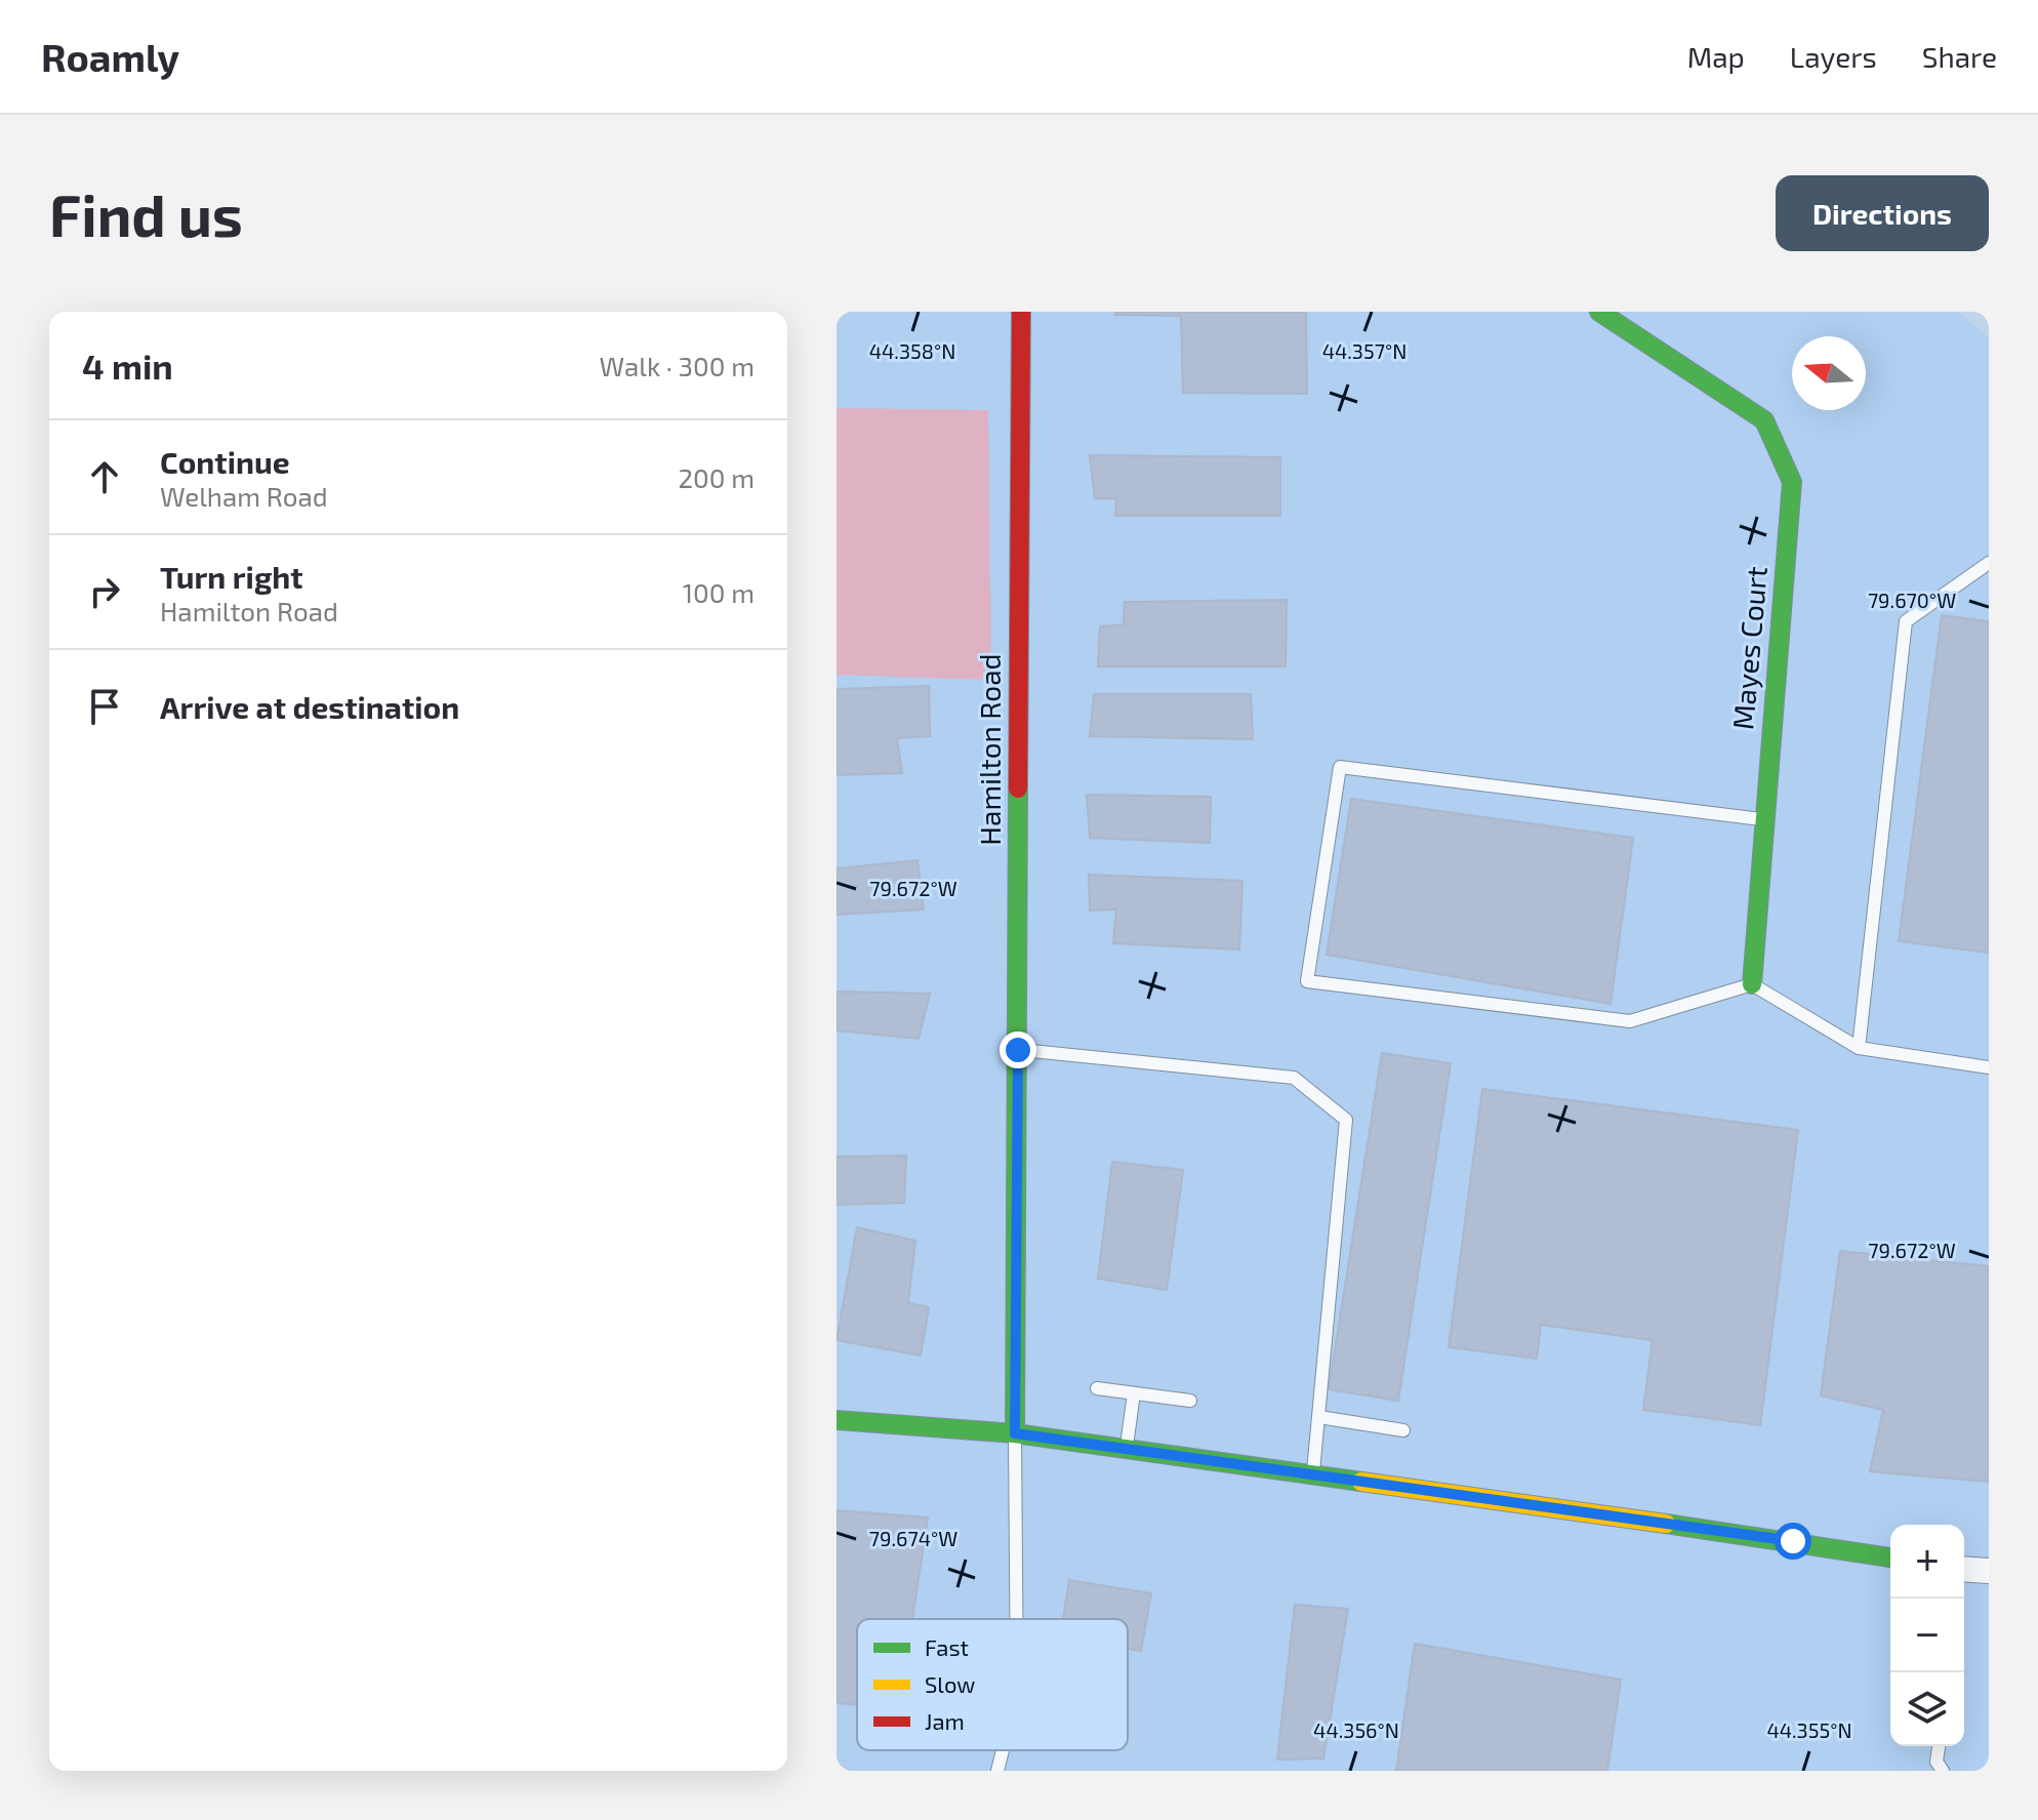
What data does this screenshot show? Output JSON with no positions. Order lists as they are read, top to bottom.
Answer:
{
  "streets": {
    "street": ["Mayes Court", "Hamilton Road"]
  },
  "legend": ["Fast", "Slow", "Jam"],
  "north": "left",
  "page": {
    "header": "Roamly",
    "nav": ["Map", "Layers", "Share"],
    "buttons": "Directions",
    "title": "Find us",
    "heading": ["4 min", "Walk · 300 m"],
    "list": [
      ["Continue", "Welham Road", "200 m"],
      ["Turn right", "Hamilton Road", "100 m"],
      "Arrive at destination"
    ],
    "map_buttons": ["+", "−"]
  },
  "coordinates": [
    "44.358°N",
    "44.357°N",
    "79.670°W",
    "79.672°W",
    "79.674°W",
    "44.356°N",
    "44.355°N"
  ]
}
